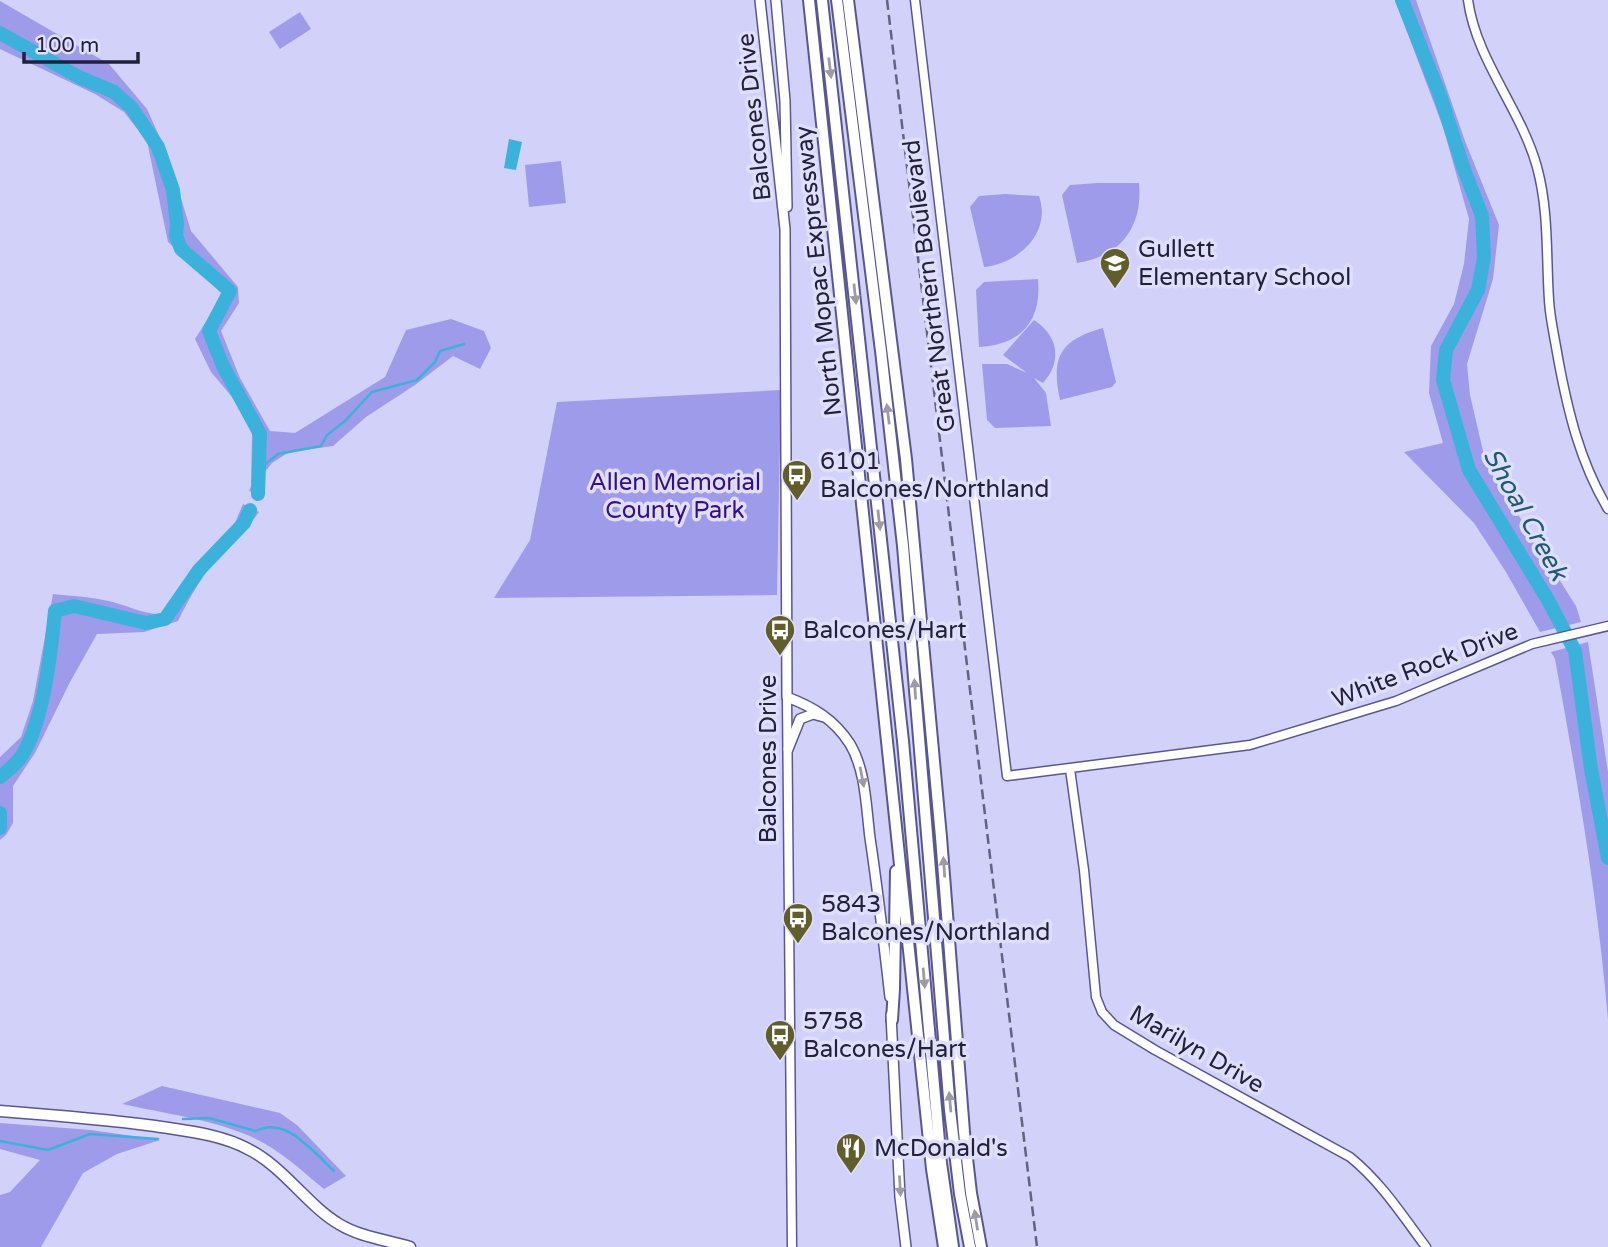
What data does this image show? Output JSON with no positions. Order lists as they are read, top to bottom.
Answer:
{
  "streets": {
    "highway": ["North Mopac Expressway"],
    "main road": ["Balcones Drive"],
    "street": ["Great Northern Boulevard", "White Rock Drive", "Marilyn Drive"]
  },
  "crossings": [
    ["Great Northern Boulevard", "White Rock Drive"],
    ["White Rock Drive", "Marilyn Drive"]
  ],
  "water": ["Shoal Creek"],
  "parks": ["Allen Memorial County Park"],
  "places": {
    "school or university": ["Gullett Elementary School"],
    "bus stop": [
      "6101 Balcones/Northland",
      "Balcones/Hart",
      "5843 Balcones/Northland",
      "5758 Balcones/Hart"
    ],
    "restaurant": ["McDonald's"]
  },
  "scale_bar": "100 m"
}
